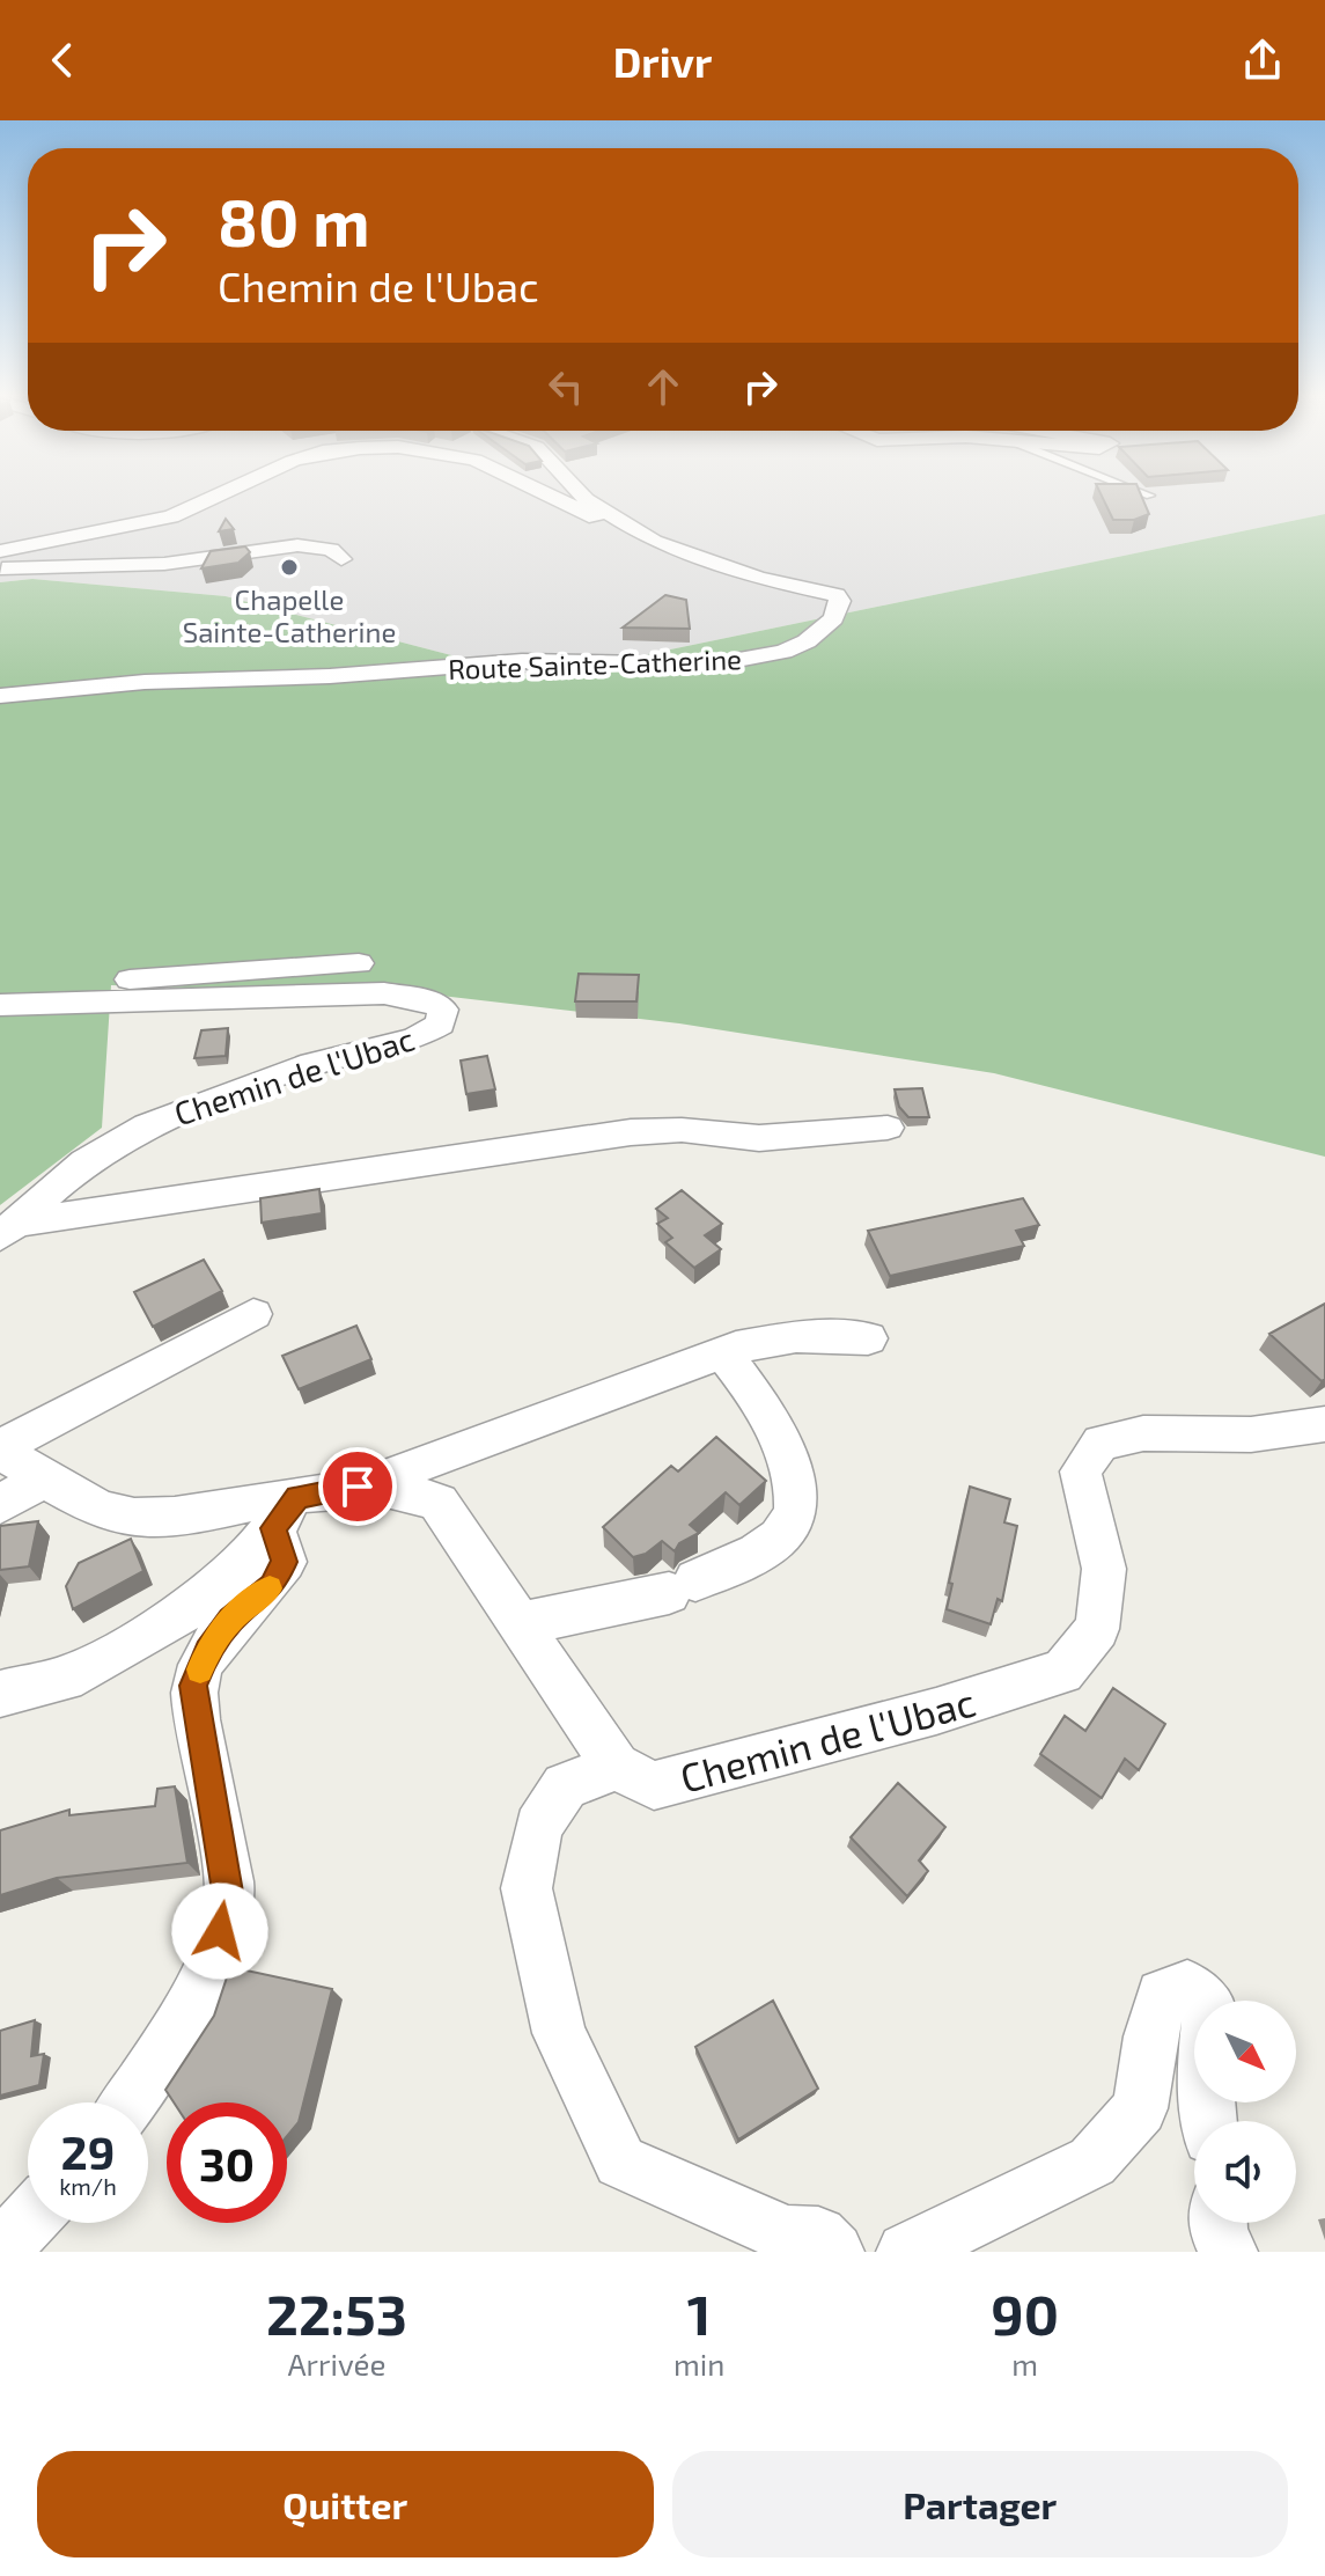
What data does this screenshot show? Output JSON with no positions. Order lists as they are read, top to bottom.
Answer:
{
  "streets": {
    "street": ["Route Sainte-Catherine", "Chemin de l'Ubac"]
  },
  "places": ["Chapelle Sainte-Catherine"],
  "north": "bottom right",
  "page": {
    "header": "Drivr",
    "turn": ["80 m", "Chemin de l'Ubac"],
    "speed": "29 km/h",
    "limit": "30",
    "eta": [
      "22:53",
      "Arrivée",
      "1",
      "min",
      "90",
      "m"
    ],
    "buttons": ["Quitter", "Partager"]
  }
}
